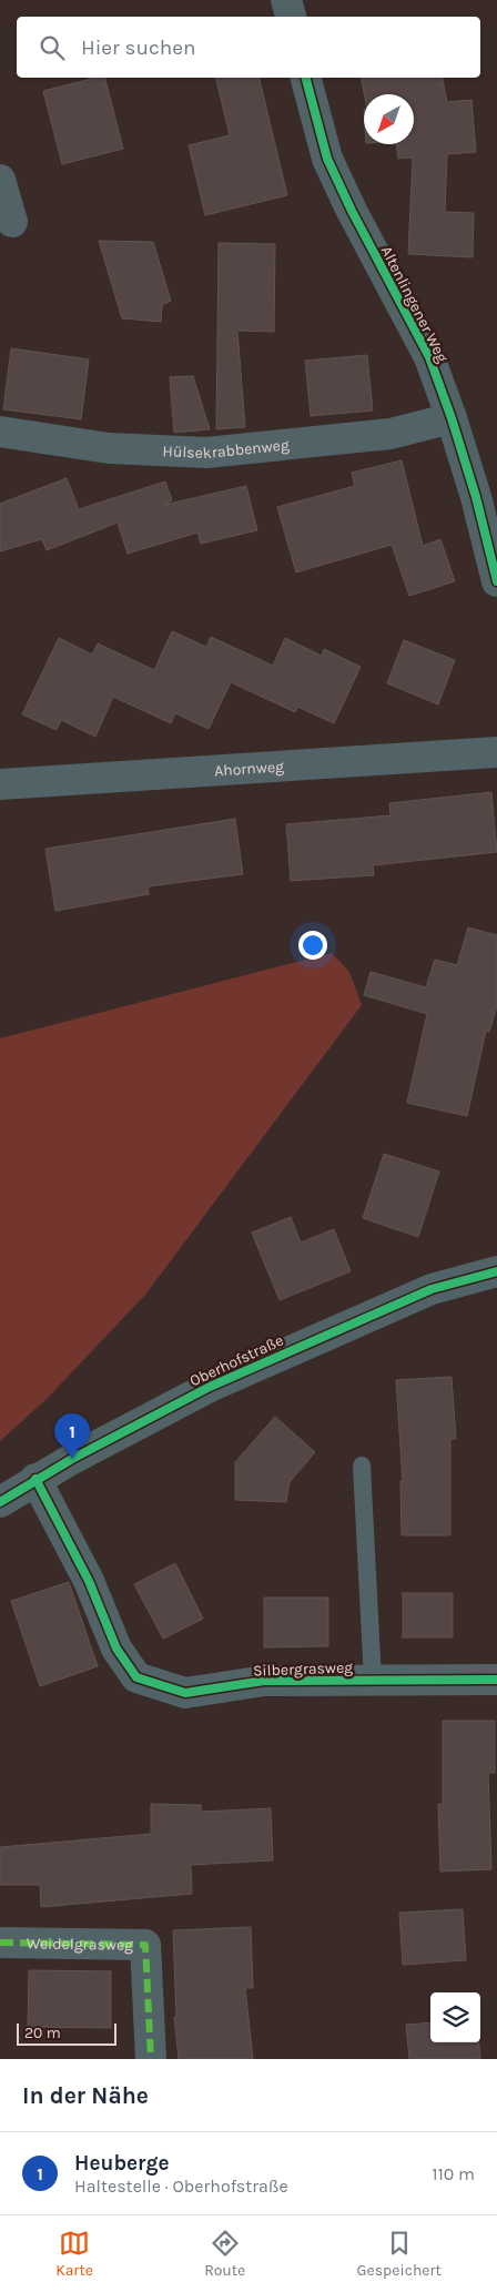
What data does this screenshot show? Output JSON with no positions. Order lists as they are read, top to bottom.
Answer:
{
  "streets": {
    "street": [
      "Altenlingener Weg",
      "Hülsekrabbenweg",
      "Ahornweg",
      "Oberhofstraße",
      "Silbergrasweg",
      "Weidelgrasweg"
    ]
  },
  "crossings": [
    ["Altenlingener Weg", "Hülsekrabbenweg"],
    ["Oberhofstraße", "Silbergrasweg"]
  ],
  "scale_bar": "20 m",
  "north": "bottom left",
  "page": {
    "search": "Hier suchen",
    "pins": "1",
    "scale": "20 m",
    "heading": "In der Nähe",
    "list": [
      {
        "mark": "1",
        "name": "Heuberge",
        "note": "Haltestelle · Oberhofstraße",
        "value": "110 m"
      }
    ],
    "nav": ["Karte", "Route", "Gespeichert"]
  }
}
